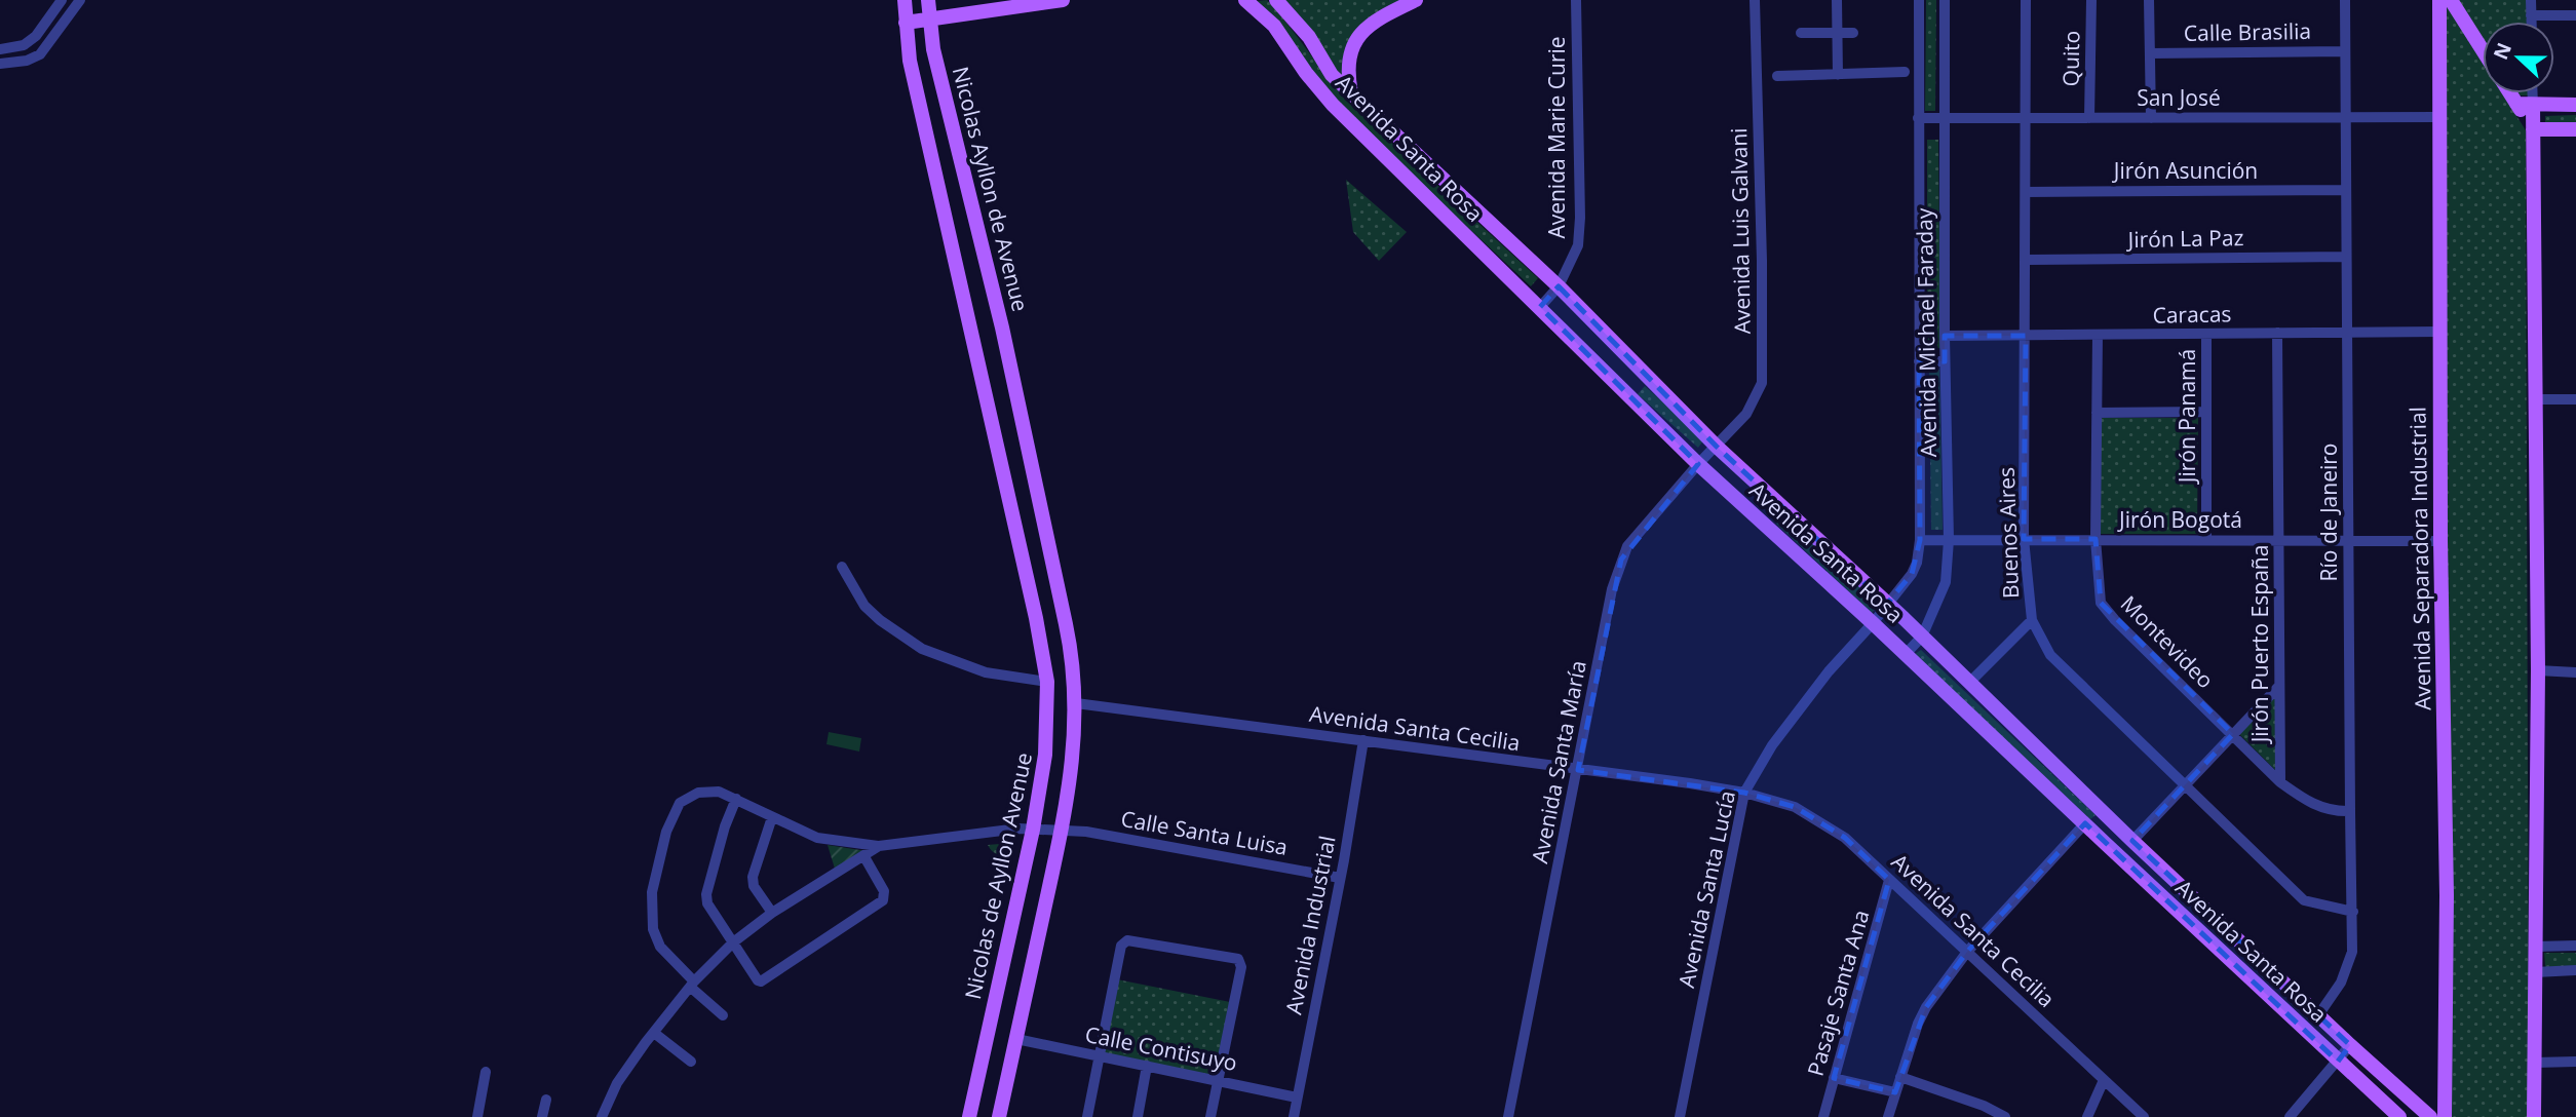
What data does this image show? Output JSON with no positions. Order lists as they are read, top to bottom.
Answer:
{
  "streets": {
    "main road": [
      "Avenida Santa Rosa",
      "Nicolas Ayllon de Avenue",
      "Avenida Separadora Industrial",
      "Nicolas de Ayllon Avenue"
    ],
    "street": [
      "Calle Brasilia",
      "Quito",
      "San José",
      "Avenida Marie Curie",
      "Jirón Asunción",
      "Avenida Luis Galvani",
      "Jirón La Paz",
      "Caracas",
      "Avenida Michael Faraday",
      "Jirón Panamá",
      "Río de Janeiro",
      "Jirón Bogotá",
      "Buenos Aires",
      "Montevideo",
      "Jirón Puerto España",
      "Avenida Santa Cecilia",
      "Avenida Santa María",
      "Calle Santa Luisa",
      "Avenida Santa Lucía",
      "Avenida Industrial",
      "Pasaje Santa Ana",
      "Calle Contisuyo"
    ]
  },
  "crossings": [
    ["Calle Brasilia", "Río de Janeiro"],
    ["Quito", "San José"],
    ["San José", "Avenida Michael Faraday"],
    ["San José", "Río de Janeiro"],
    ["San José", "Buenos Aires"],
    ["San José", "Avenida Separadora Industrial"],
    ["Avenida Marie Curie", "Avenida Santa Rosa"],
    ["Avenida Santa Rosa", "Avenida Luis Galvani"],
    ["Avenida Santa Rosa", "Avenida Michael Faraday"],
    ["Avenida Santa Rosa", "Río de Janeiro"],
    ["Avenida Santa Rosa", "Avenida Santa María"],
    ["Avenida Santa Rosa", "Avenida Santa Lucía"],
    ["Jirón Asunción", "Río de Janeiro"],
    ["Jirón Asunción", "Buenos Aires"],
    ["Nicolas Ayllon de Avenue", "Avenida Santa Cecilia"],
    ["Avenida Luis Galvani", "Avenida Santa María"],
    ["Jirón La Paz", "Río de Janeiro"],
    ["Jirón La Paz", "Buenos Aires"],
    ["Caracas", "Avenida Michael Faraday"],
    ["Caracas", "Jirón Panamá"],
    ["Caracas", "Río de Janeiro"],
    ["Caracas", "Buenos Aires"],
    ["Caracas", "Avenida Separadora Industrial"],
    ["Caracas", "Montevideo"],
    ["Caracas", "Jirón Puerto España"],
    ["Avenida Michael Faraday", "Jirón Bogotá"],
    ["Avenida Michael Faraday", "Avenida Santa Lucía"],
    ["Jirón Panamá", "Jirón Bogotá"],
    ["Río de Janeiro", "Jirón Bogotá"],
    ["Río de Janeiro", "Buenos Aires"],
    ["Río de Janeiro", "Montevideo"],
    ["Jirón Bogotá", "Buenos Aires"],
    ["Jirón Bogotá", "Avenida Separadora Industrial"],
    ["Jirón Bogotá", "Montevideo"],
    ["Jirón Bogotá", "Jirón Puerto España"],
    ["Montevideo", "Jirón Puerto España"],
    ["Avenida Santa Cecilia", "Avenida Santa María"],
    ["Avenida Santa Cecilia", "Avenida Santa Lucía"],
    ["Avenida Santa Cecilia", "Avenida Industrial"],
    ["Avenida Santa Cecilia", "Pasaje Santa Ana"],
    ["Calle Santa Luisa", "Nicolas de Ayllon Avenue"],
    ["Calle Santa Luisa", "Avenida Industrial"],
    ["Avenida Industrial", "Calle Contisuyo"]
  ],
  "north": "left"
}
